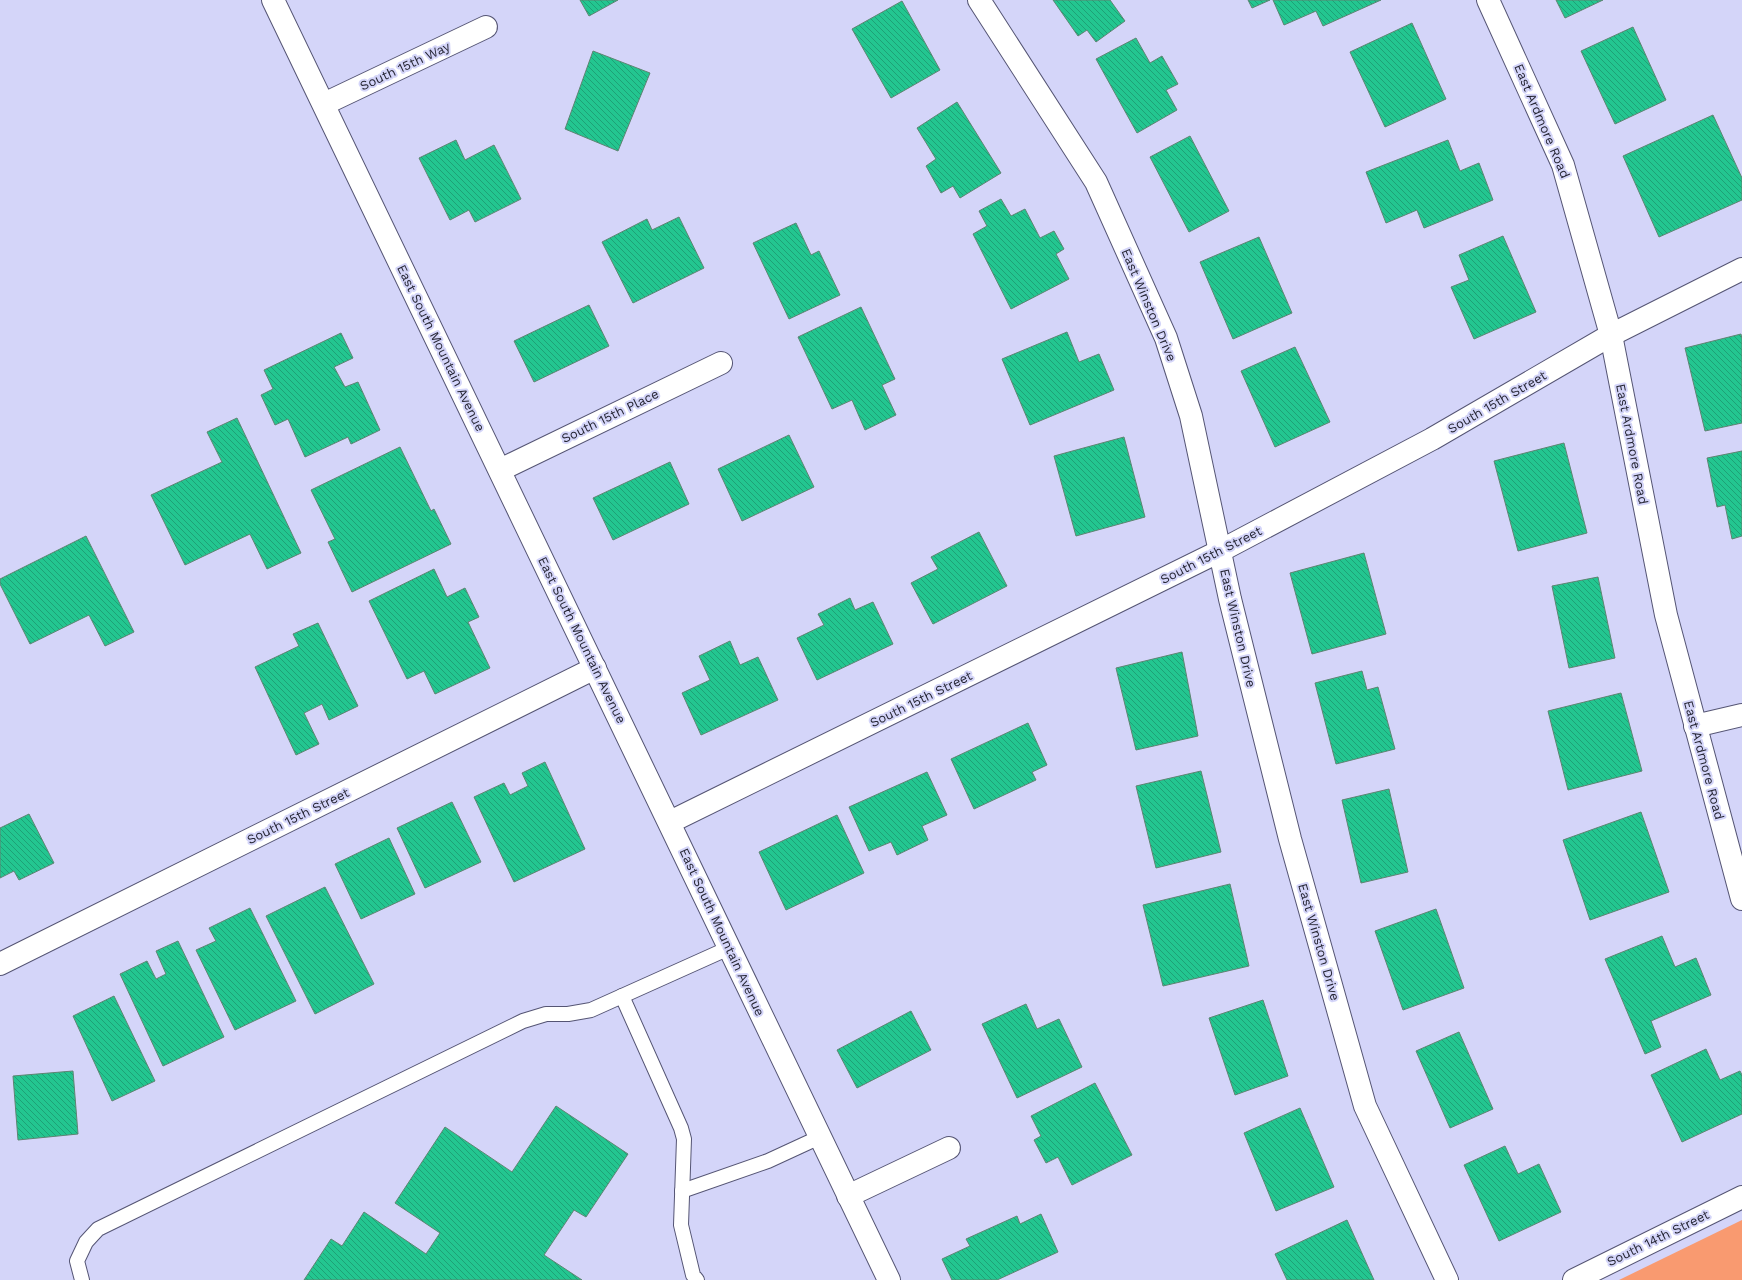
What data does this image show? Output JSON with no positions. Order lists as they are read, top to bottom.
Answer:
{
  "streets": {
    "street": [
      "South 15th Way",
      "East Ardmore Road",
      "East Winston Drive",
      "East South Mountain Avenue",
      "South 15th Street",
      "South 15th Place",
      "South 14th Street"
    ]
  },
  "crossings": [
    ["South 15th Way", "East South Mountain Avenue"],
    ["East Ardmore Road", "South 15th Street"],
    ["East Winston Drive", "South 15th Street"],
    ["East South Mountain Avenue", "South 15th Street"],
    ["East South Mountain Avenue", "South 15th Place"]
  ]
}
